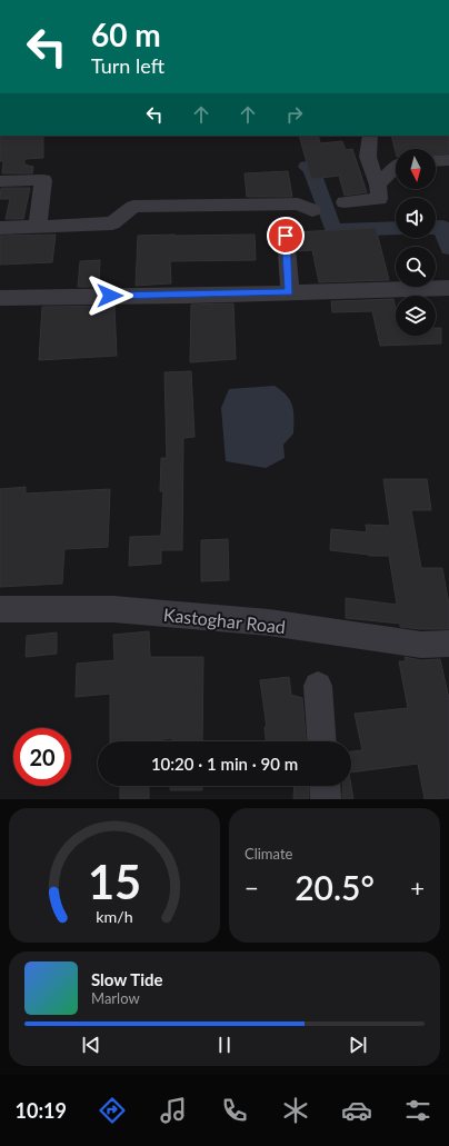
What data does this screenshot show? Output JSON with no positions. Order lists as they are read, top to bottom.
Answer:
{
  "streets": {
    "street": ["Kastoghar Road"]
  },
  "north": "bottom",
  "page": {
    "turn": ["60 m", "Turn left"],
    "limit": "20",
    "trip": "10:20 · 1 min · 90 m",
    "tile": "Climate",
    "heat": ["−", "20.5°", "+"],
    "song": ["Slow Tide", "Marlow"],
    "tabs": "10:19",
    "gauge": ["15", "km/h"]
  }
}
